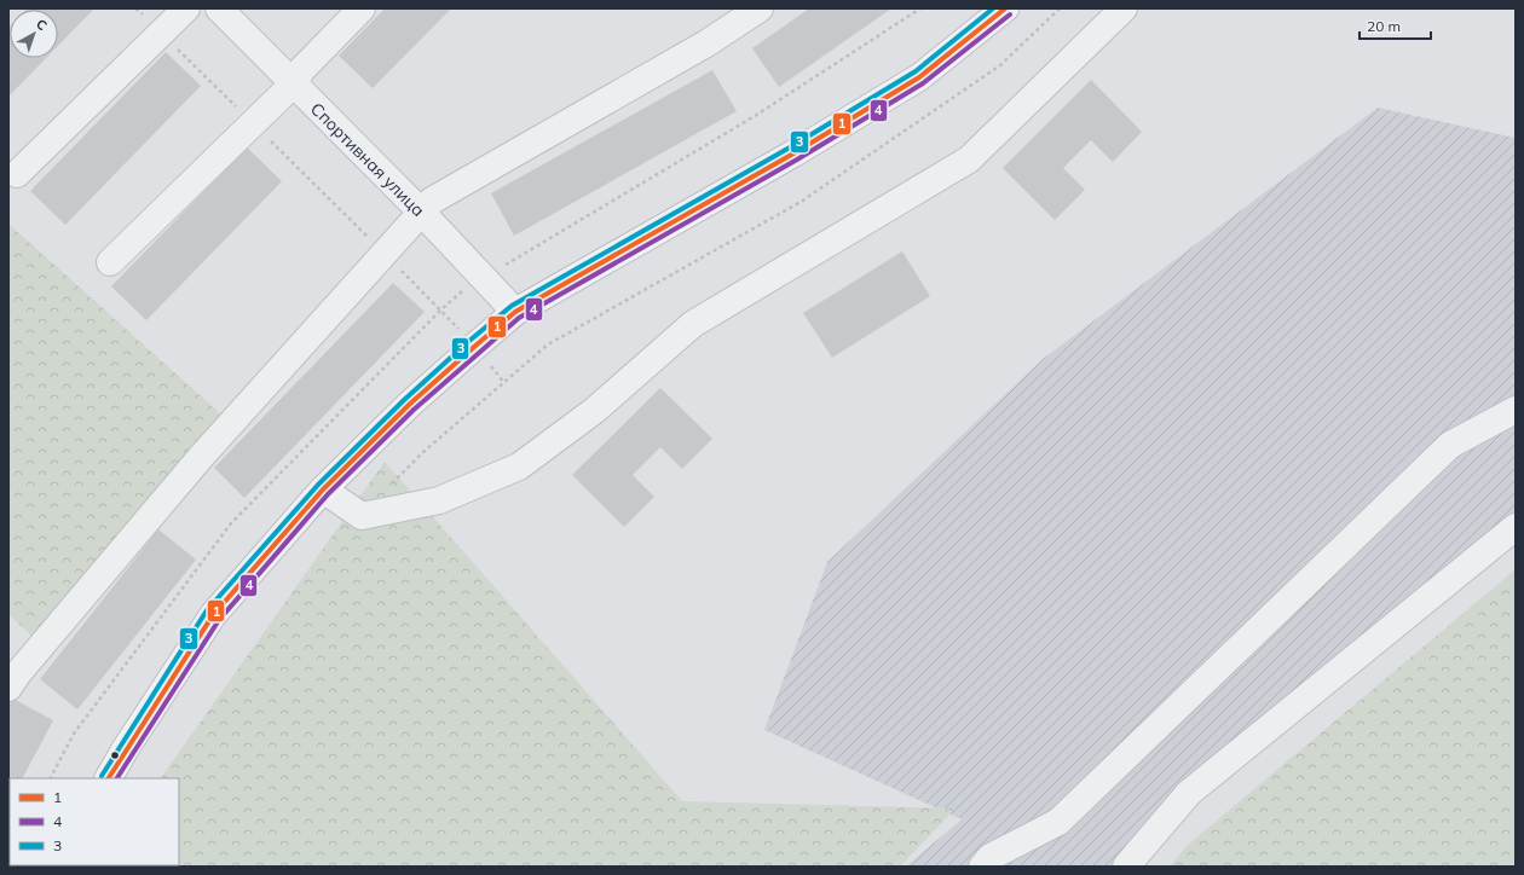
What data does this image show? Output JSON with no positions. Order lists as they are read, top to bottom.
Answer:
{
  "streets": {
    "street": ["Спортивная улица"]
  },
  "lines": ["transit line 1", "transit line 3", "transit line 4"],
  "legend": ["1", "4", "3"],
  "scale_bar": "20 m",
  "north": "top right"
}
